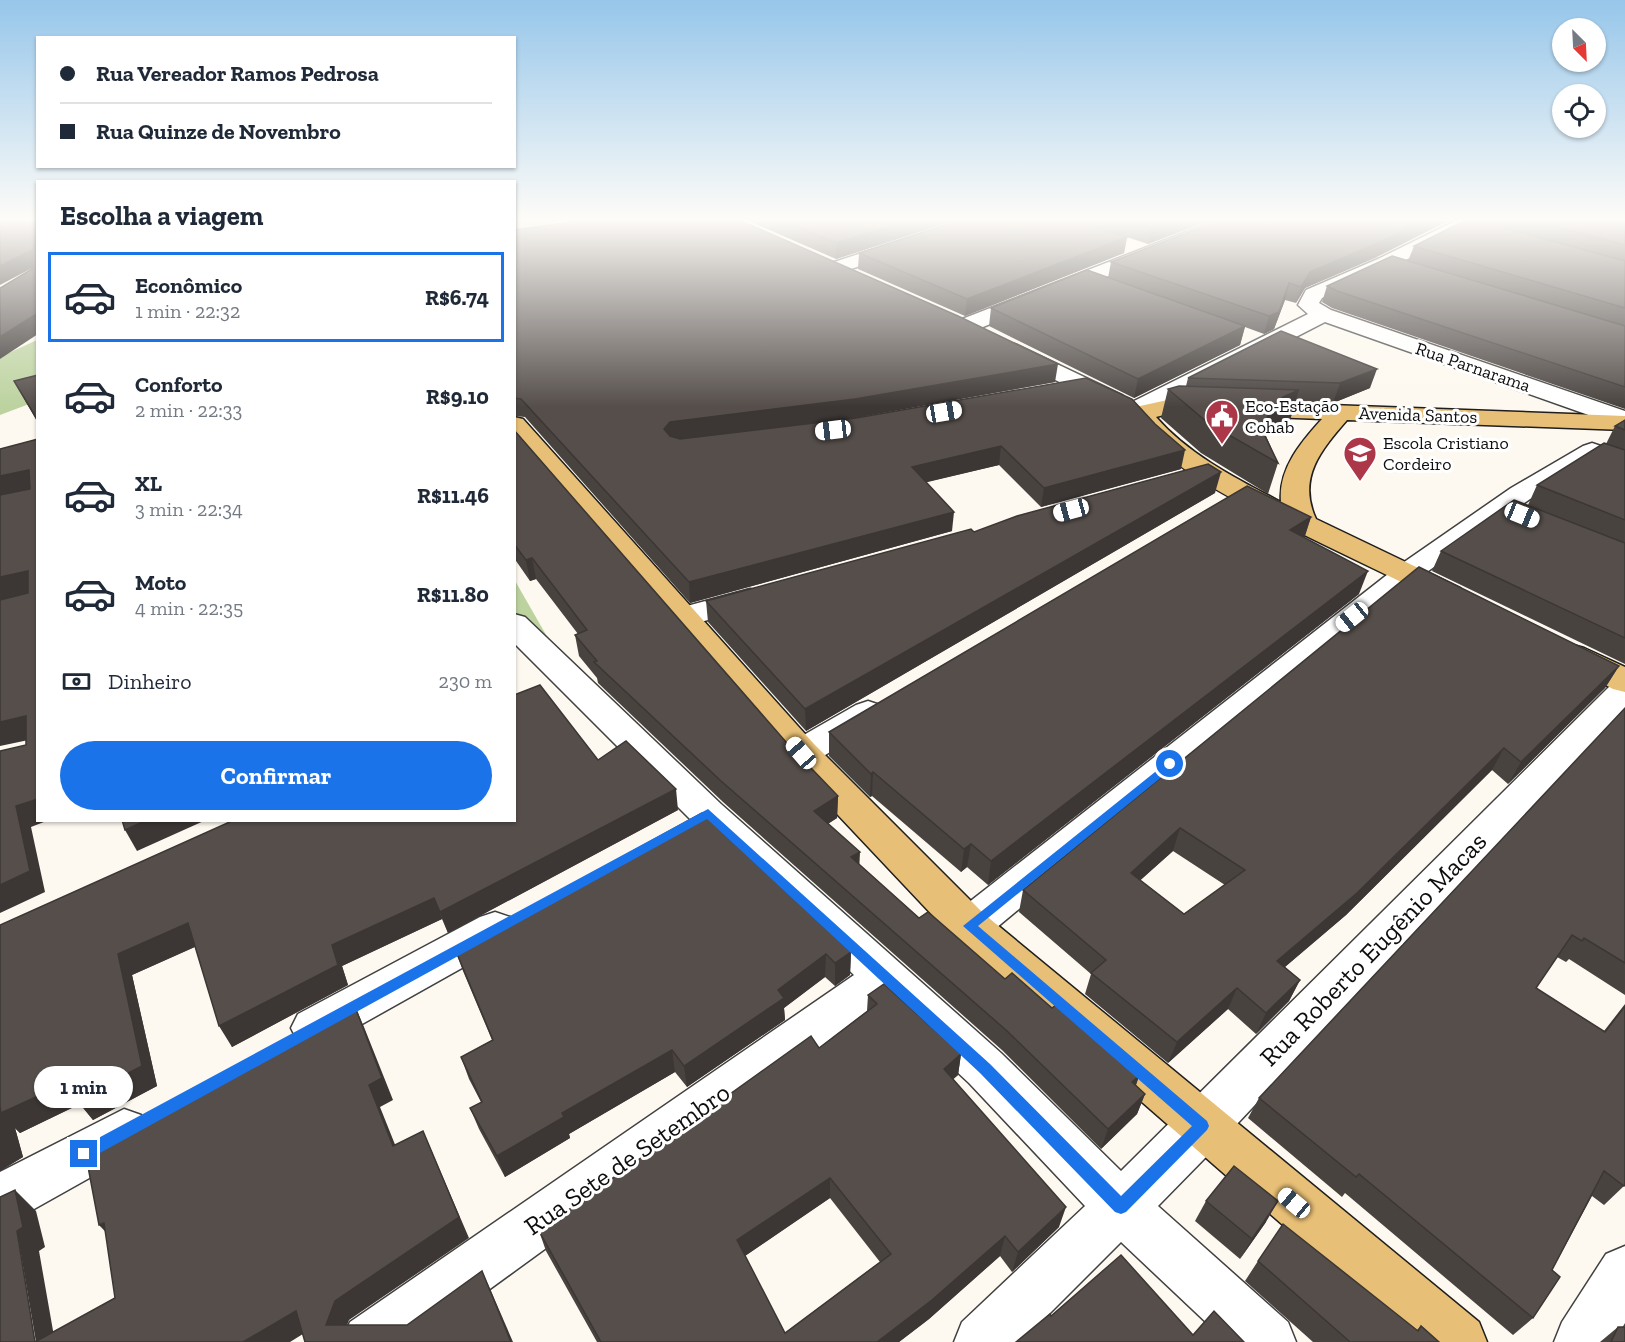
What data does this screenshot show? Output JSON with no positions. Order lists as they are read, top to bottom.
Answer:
{
  "streets": {
    "main road": ["Avenida Santos"],
    "street": ["Rua Parnarama", "Rua Roberto Eugênio Macas", "Rua Sete de Setembro"]
  },
  "crossings": [
    ["Rua Parnarama", "Avenida Santos"]
  ],
  "places": {
    "public building": ["Eco-Estação Cohab"],
    "school or university": ["Escola Cristiano Cordeiro"]
  },
  "north": "bottom right",
  "page": {
    "banner": ["Rua Vereador Ramos Pedrosa", "Rua Quinze de Novembro"],
    "heading": "Escolha a viagem",
    "list": [
      {
        "name": "Econômico",
        "note": "1 min · 22:32",
        "value": "R$6.74"
      },
      {
        "name": "Conforto",
        "note": "2 min · 22:33",
        "value": "R$9.10"
      },
      {
        "name": "XL",
        "note": "3 min · 22:34",
        "value": "R$11.46"
      },
      {
        "name": "Moto",
        "note": "4 min · 22:35",
        "value": "R$11.80"
      }
    ],
    "pay": ["Dinheiro", "230 m"],
    "buttons": "Confirmar",
    "bubble": "1 min"
  }
}
